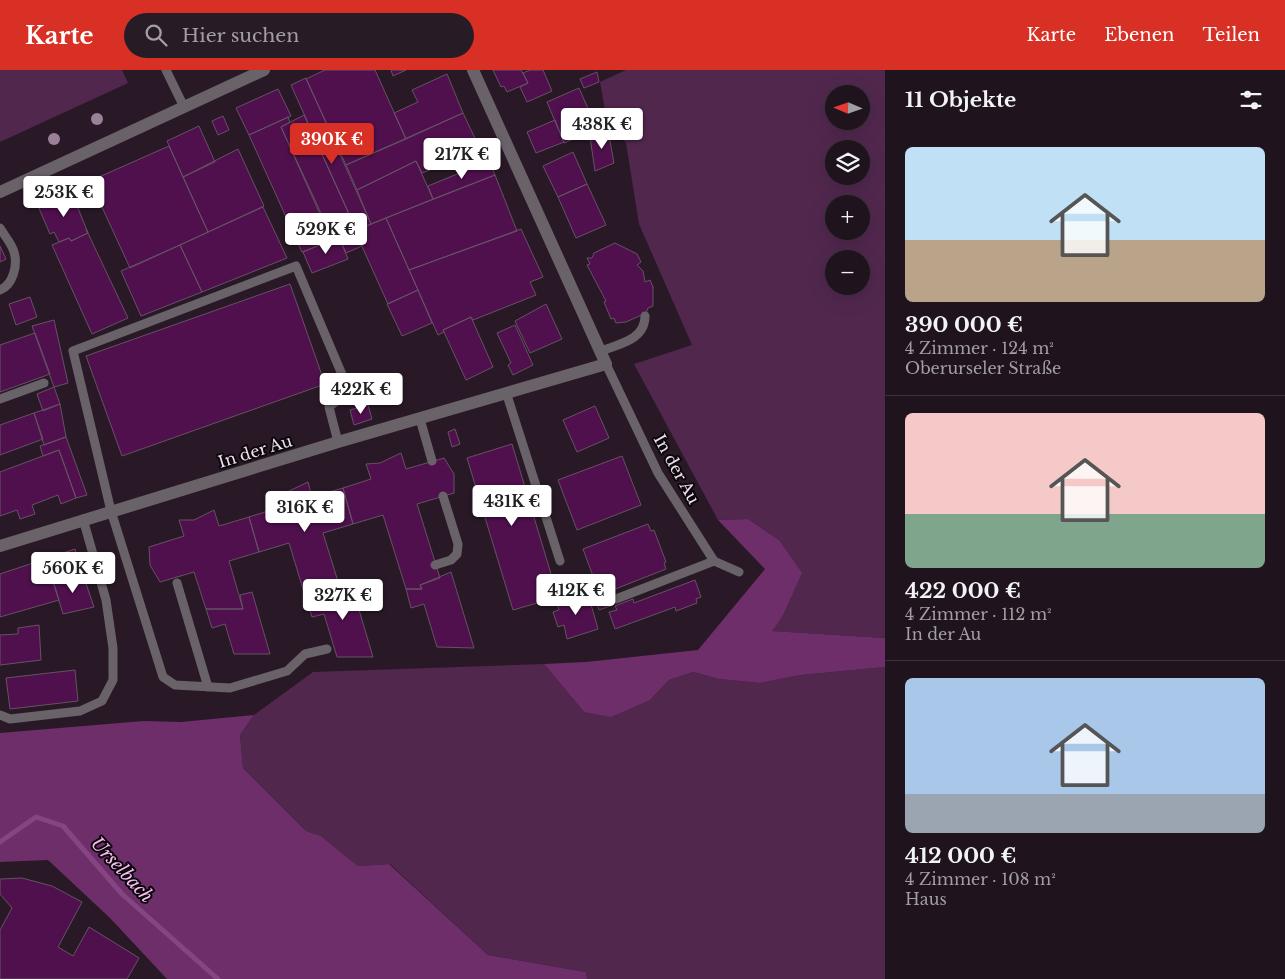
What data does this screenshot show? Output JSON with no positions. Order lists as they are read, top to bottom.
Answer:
{
  "streets": {
    "street": ["In der Au"]
  },
  "water": ["Urselbach"],
  "north": "left",
  "page": {
    "header": "Karte",
    "search": "Hier suchen",
    "nav": ["Karte", "Ebenen", "Teilen"],
    "heading": "11 Objekte",
    "map_buttons": ["+", "−"],
    "price": [
      "438K €",
      "390K €",
      "217K €",
      "253K €",
      "529K €",
      "422K €",
      "431K €",
      "316K €",
      "560K €",
      "412K €",
      "327K €"
    ],
    "list": [
      {
        "name": "390 000 €",
        "note": "4 Zimmer · 124 m² · Oberurseler Straße"
      },
      {
        "name": "422 000 €",
        "note": "4 Zimmer · 112 m² · In der Au"
      },
      {
        "name": "412 000 €",
        "note": "4 Zimmer · 108 m² · Haus"
      }
    ]
  }
}
